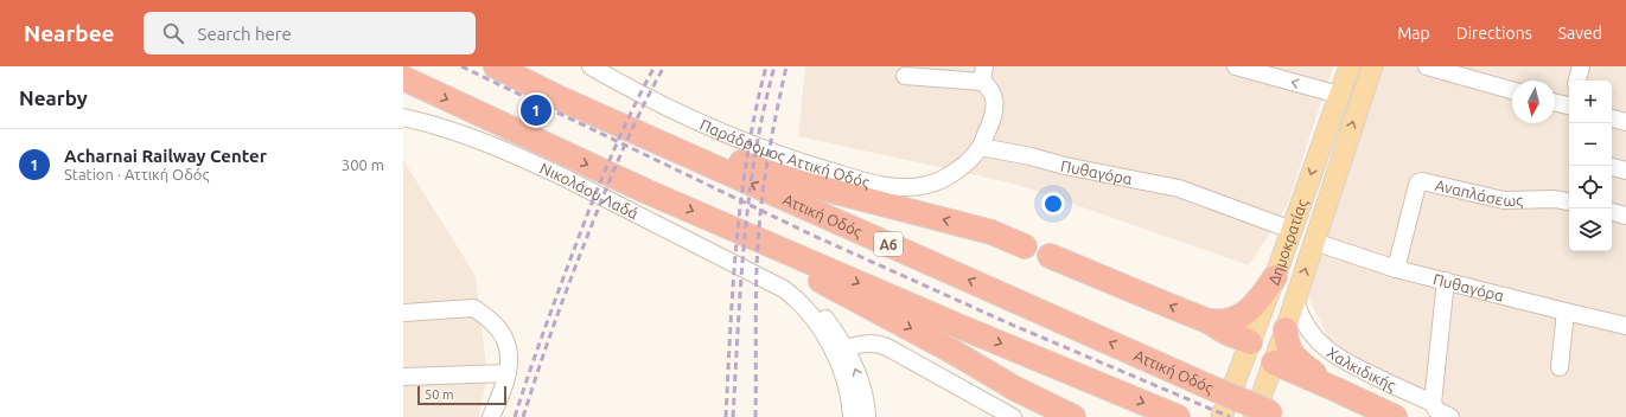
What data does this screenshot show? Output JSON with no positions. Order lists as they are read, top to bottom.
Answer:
{
  "streets": {
    "highway": ["Αττική Οδός", "Α6"],
    "main road": ["Δημοκρατίας"],
    "street": [
      "Παράδρομος Αττική Οδός",
      "Πυθαγόρα",
      "Νικολάου Λαδά",
      "Αναπλάσεως",
      "Χαλκιδικής"
    ]
  },
  "crossings": [
    ["Παράδρομος Αττική Οδός", "Πυθαγόρα"],
    ["Πυθαγόρα", "Αναπλάσεως"],
    ["Πυθαγόρα", "Δημοκρατίας"],
    ["Αττική Οδός", "Δημοκρατίας"],
    ["Δημοκρατίας", "Χαλκιδικής"]
  ],
  "scale_bar": "50 m",
  "north": "bottom",
  "page": {
    "header": "Nearbee",
    "search": "Search here",
    "nav": ["Map", "Directions", "Saved"],
    "heading": "Nearby",
    "map_buttons": ["+", "−"],
    "pins": "1",
    "list": [
      {
        "mark": "1",
        "name": "Acharnai Railway Center",
        "note": "Station · Αττική Οδός",
        "value": "300 m"
      }
    ],
    "scale": "50 m"
  }
}
